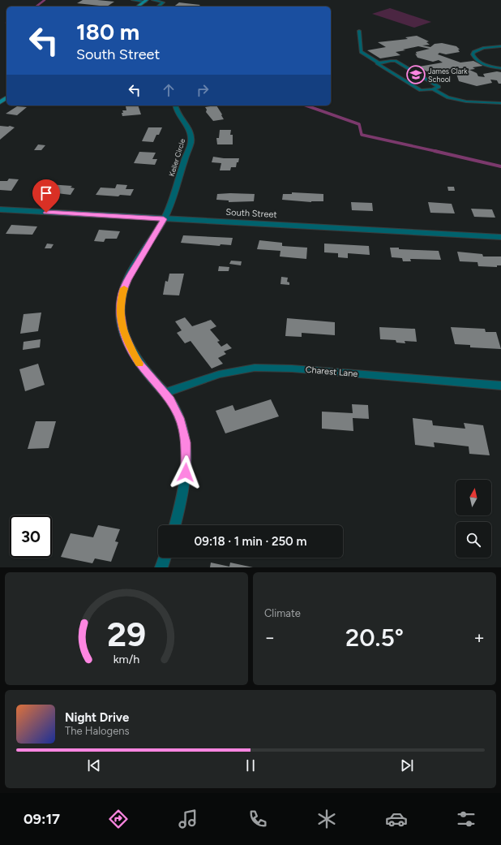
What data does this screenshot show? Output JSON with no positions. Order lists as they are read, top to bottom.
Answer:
{
  "streets": {
    "street": ["Keller Circle", "South Street", "Charest Lane"]
  },
  "crossings": [
    ["Keller Circle", "South Street"],
    ["Keller Circle", "Charest Lane"]
  ],
  "places": {
    "school or university": ["James Clark School"]
  },
  "north": "top",
  "page": {
    "turn": ["180 m", "South Street"],
    "limit": "30",
    "trip": "09:18 · 1 min · 250 m",
    "tile": "Climate",
    "heat": ["−", "20.5°", "+"],
    "song": ["Night Drive", "The Halogens"],
    "tabs": "09:17",
    "gauge": ["29", "km/h"]
  }
}
